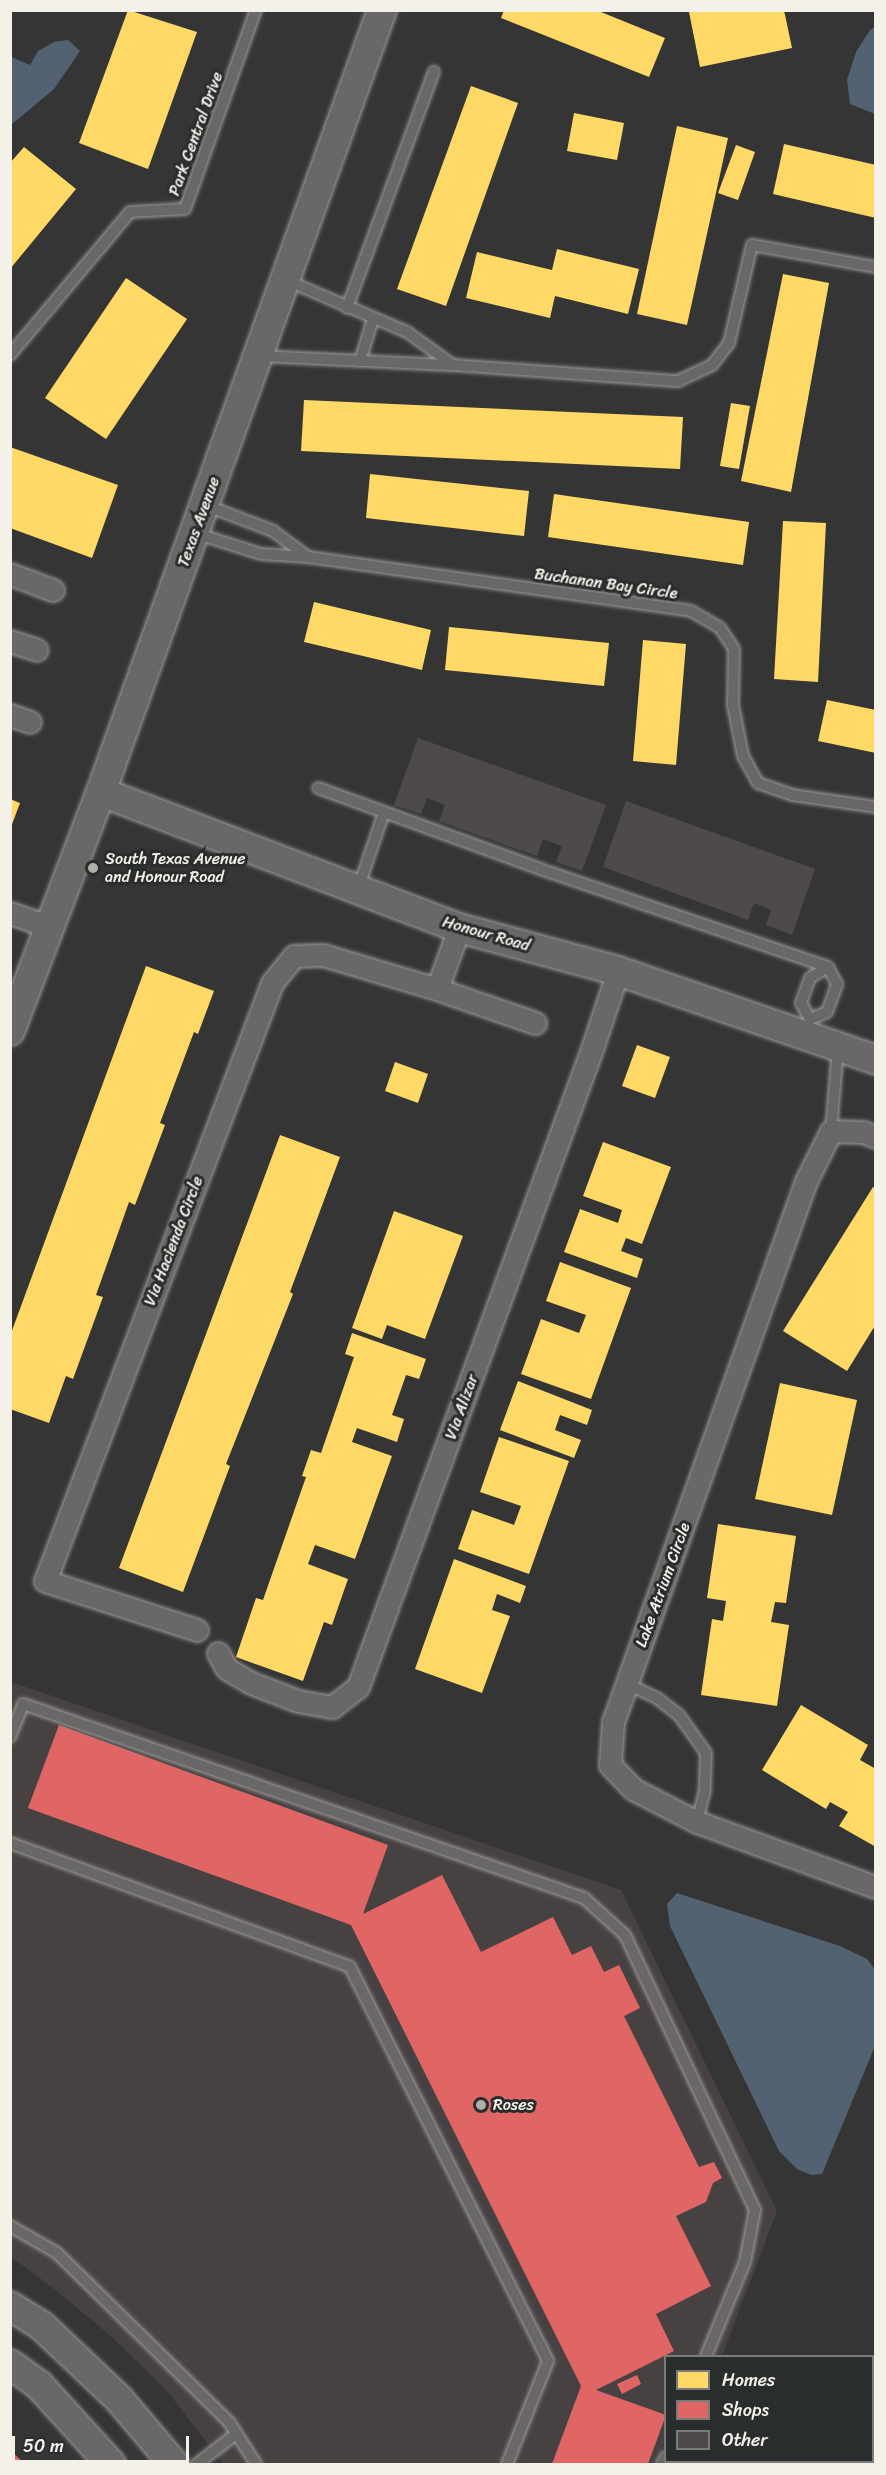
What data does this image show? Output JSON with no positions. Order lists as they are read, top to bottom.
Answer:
{
  "streets": {
    "street": [
      "Texas Avenue",
      "Honour Road",
      "Via Hacienda Circle",
      "Via Alizar",
      "Lake Atrium Circle"
    ],
    "lane": ["Park Central Drive", "Buchanan Bay Circle"]
  },
  "crossings": [
    ["Texas Avenue", "Buchanan Bay Circle"],
    ["Texas Avenue", "Honour Road"],
    ["Honour Road", "Via Alizar"],
    ["Honour Road", "Lake Atrium Circle"]
  ],
  "places": ["South Texas Avenue and Honour Road", "Roses"],
  "legend": ["Homes", "Shops", "Other"],
  "scale_bar": "50 m"
}
